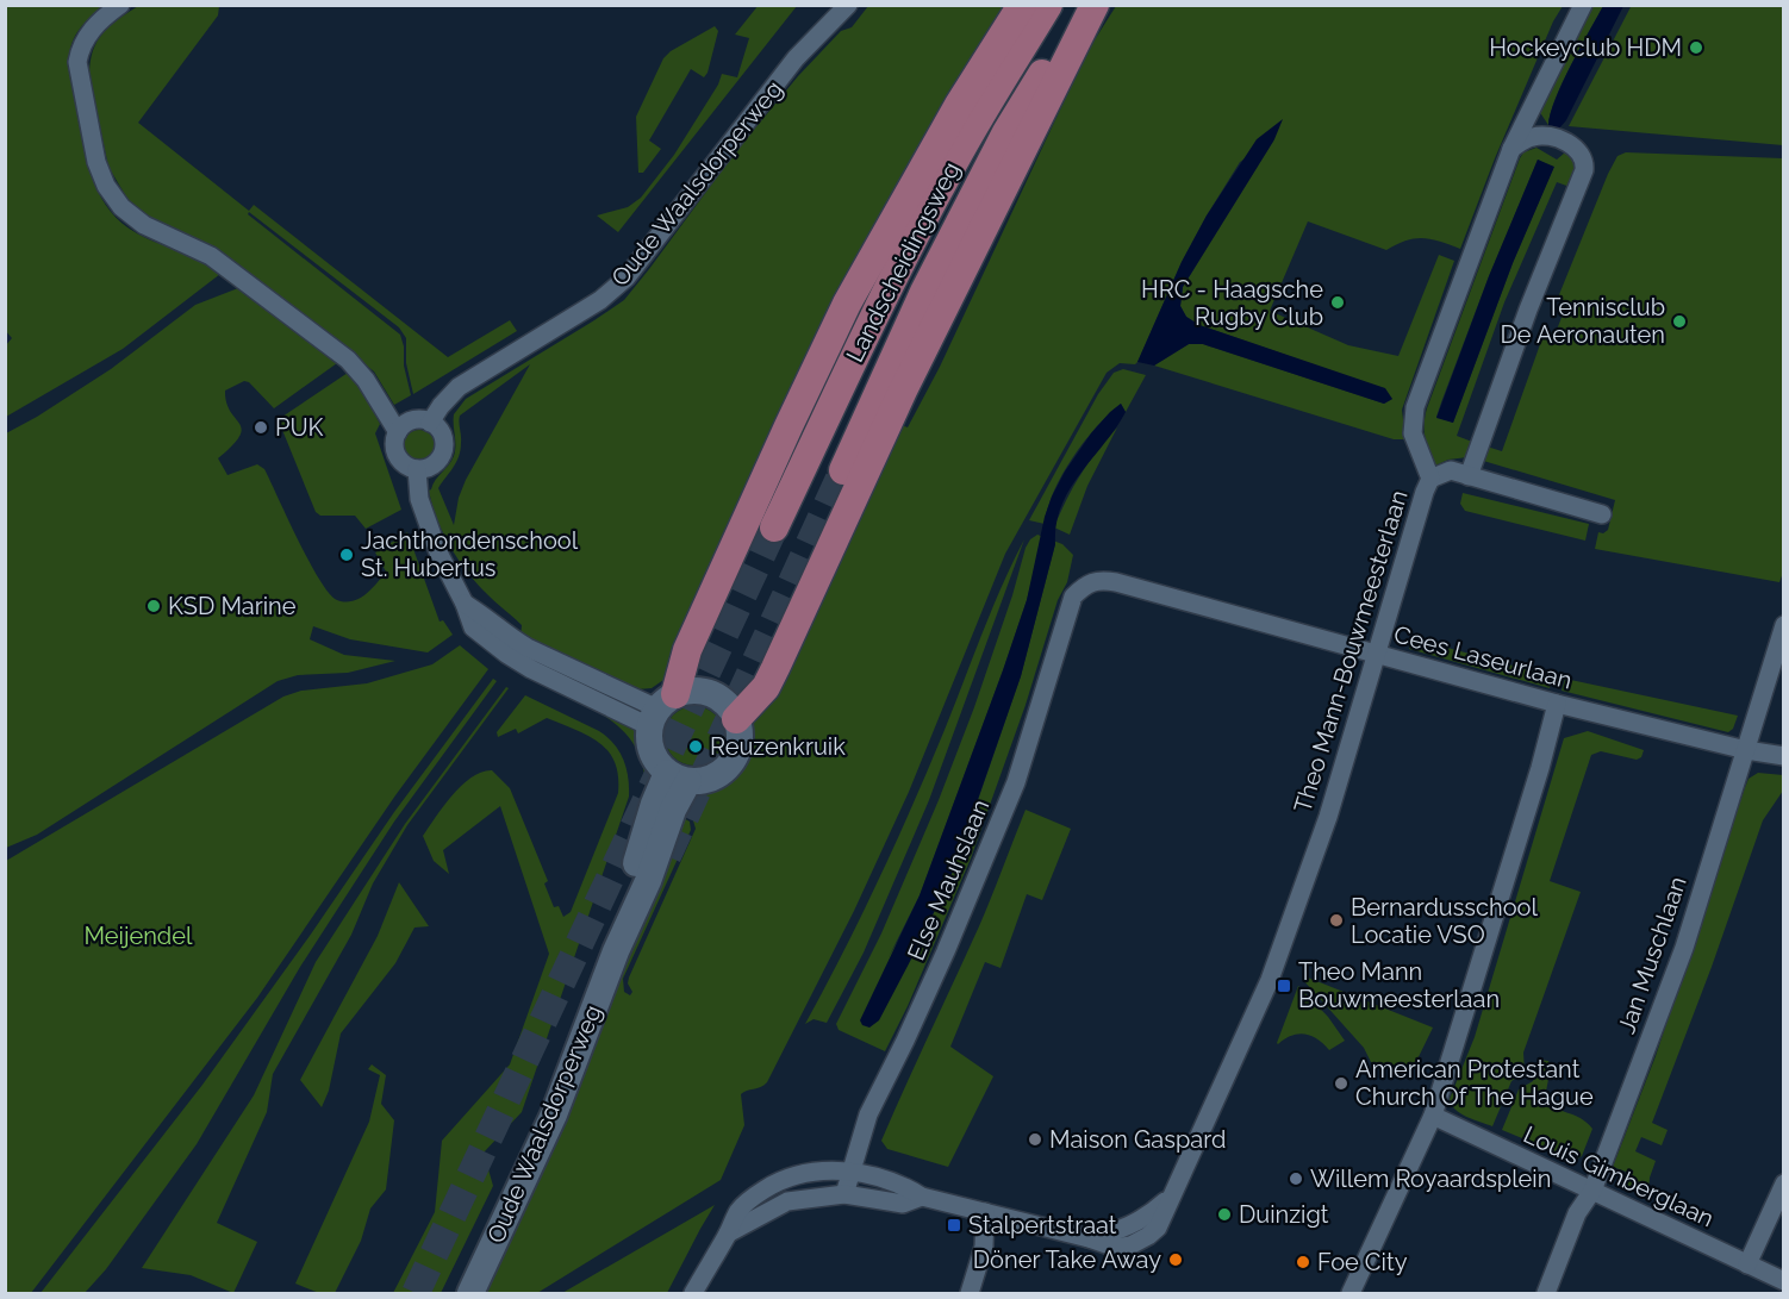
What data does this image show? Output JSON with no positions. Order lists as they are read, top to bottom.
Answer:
{
  "streets": {
    "main road": ["Oude Waalsdorperweg", "Landscheidingsweg"],
    "street": [
      "Theo Mann-Bouwmeesterlaan",
      "Cees Laseurlaan",
      "Else Mauhslaan",
      "Jan Muschlaan",
      "Louis Gimberglaan"
    ]
  },
  "crossings": [
    ["Theo Mann-Bouwmeesterlaan", "Cees Laseurlaan"],
    ["Cees Laseurlaan", "Else Mauhslaan"],
    ["Cees Laseurlaan", "Jan Muschlaan"],
    ["Jan Muschlaan", "Louis Gimberglaan"]
  ],
  "parks": ["Meijendel"],
  "places": {
    "other": [
      "Hockeyclub HDM",
      "HRC - Haagsche Rugby Club",
      "Tennisclub De Aeronauten",
      "PUK",
      "Jachthondenschool St. Hubertus",
      "KSD Marine",
      "Reuzenkruik",
      "Bernardusschool Locatie VSO",
      "American Protestant Church Of The Hague",
      "Maison Gaspard",
      "Willem Royaardsplein",
      "Duinzigt",
      "Döner Take Away",
      "Foe City"
    ],
    "transit": ["Theo Mann Bouwmeesterlaan", "Stalpertstraat"]
  }
}
